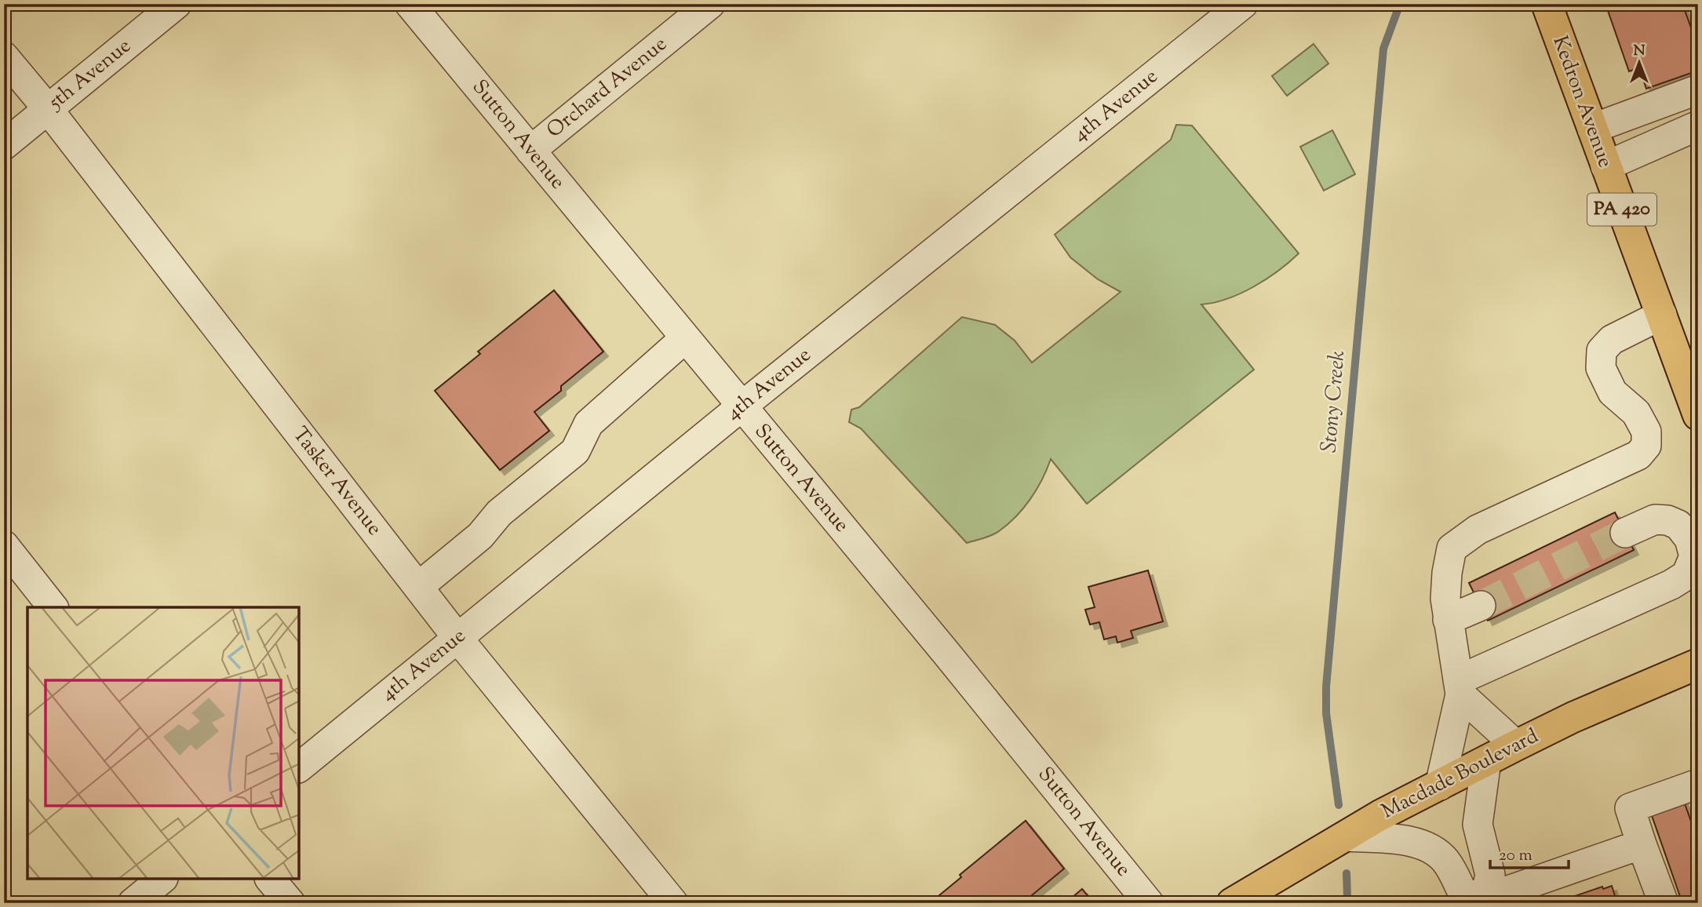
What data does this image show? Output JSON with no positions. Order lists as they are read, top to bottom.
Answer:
{
  "streets": {
    "main road": ["Kedron Avenue", "PA 420", "Macdade Boulevard"],
    "street": [
      "5th Avenue",
      "Orchard Avenue",
      "4th Avenue",
      "Sutton Avenue",
      "Tasker Avenue"
    ]
  },
  "crossings": [
    ["5th Avenue", "Tasker Avenue"],
    ["Orchard Avenue", "Sutton Avenue"],
    ["4th Avenue", "Sutton Avenue"],
    ["4th Avenue", "Tasker Avenue"]
  ],
  "water": ["Stony Creek"],
  "scale_bar": "20 m",
  "north": "top"
}
